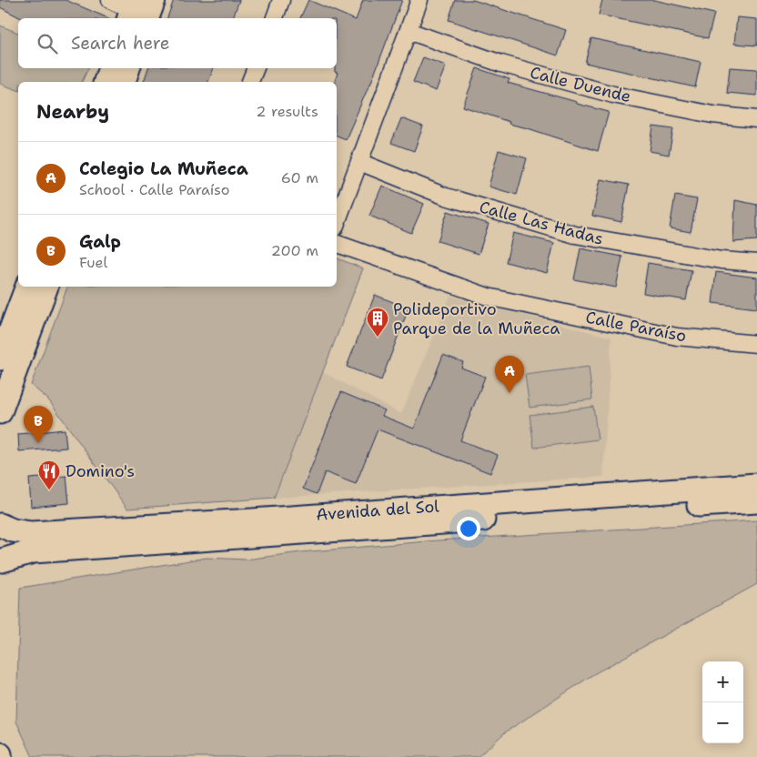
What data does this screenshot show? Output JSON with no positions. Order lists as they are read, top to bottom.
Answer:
{
  "streets": {
    "street": [
      "Calle Duende",
      "Calle Las Hadas",
      "Calle Paraíso",
      "Avenida del Sol"
    ]
  },
  "places": {
    "building": ["Polideportivo Parque de la Muñeca"],
    "restaurant": ["Domino's"]
  },
  "page": {
    "search": "Search here",
    "heading": ["Nearby", "2 results"],
    "list": [
      {
        "mark": "A",
        "name": "Colegio La Muñeca",
        "note": "School · Calle Paraíso",
        "value": "60 m"
      },
      {
        "mark": "B",
        "name": "Galp",
        "note": "Fuel",
        "value": "200 m"
      }
    ],
    "pins": ["A", "B"],
    "map_buttons": ["+", "−"]
  }
}
